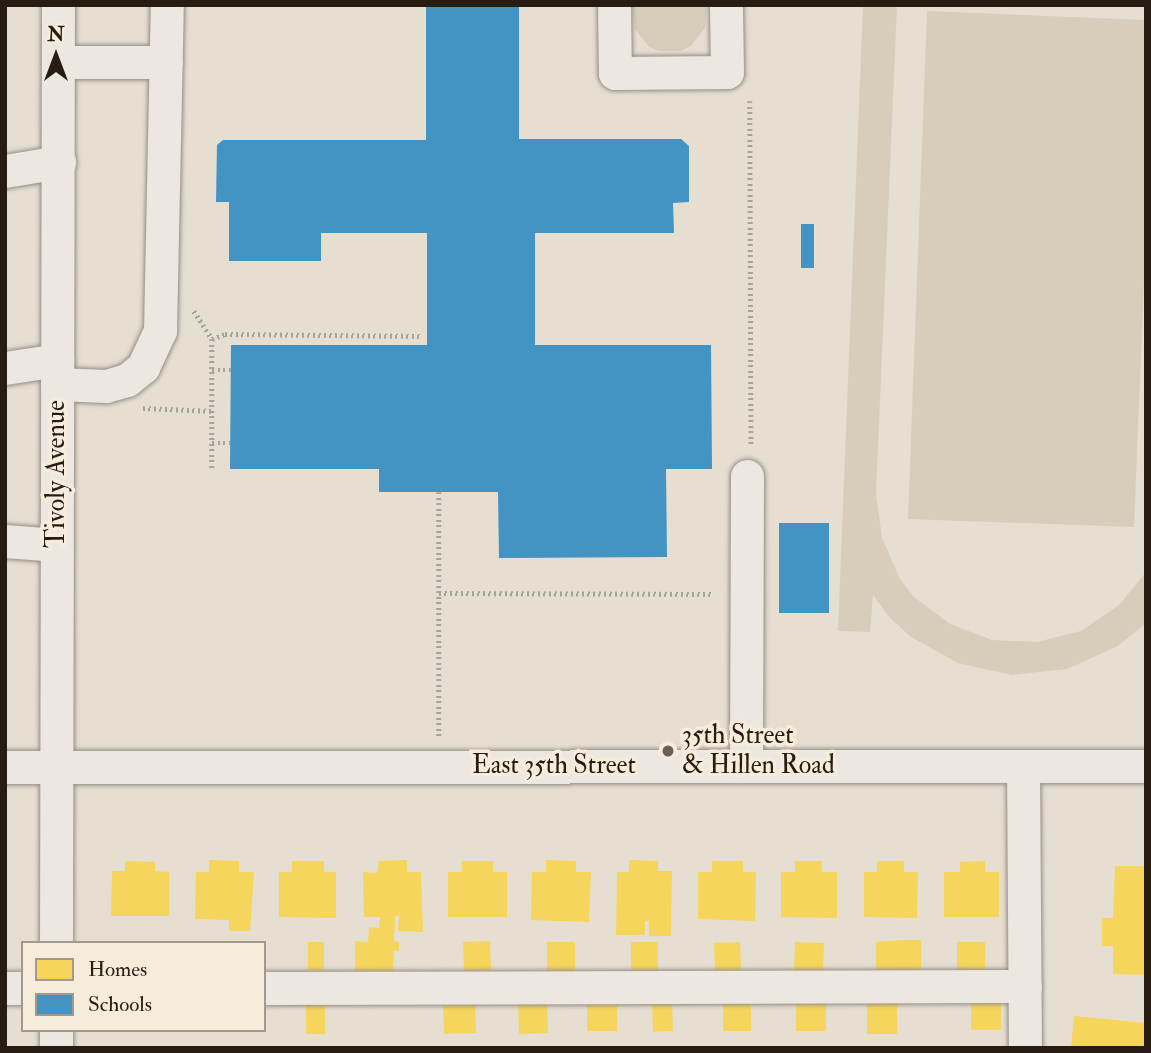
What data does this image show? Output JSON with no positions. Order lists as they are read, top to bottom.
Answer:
{
  "streets": {
    "street": ["Tivoly Avenue", "East 35th Street"]
  },
  "crossings": [
    ["Tivoly Avenue", "East 35th Street"]
  ],
  "places": ["35th Street & Hillen Road"],
  "legend": ["Homes", "Schools"],
  "north": "top"
}
